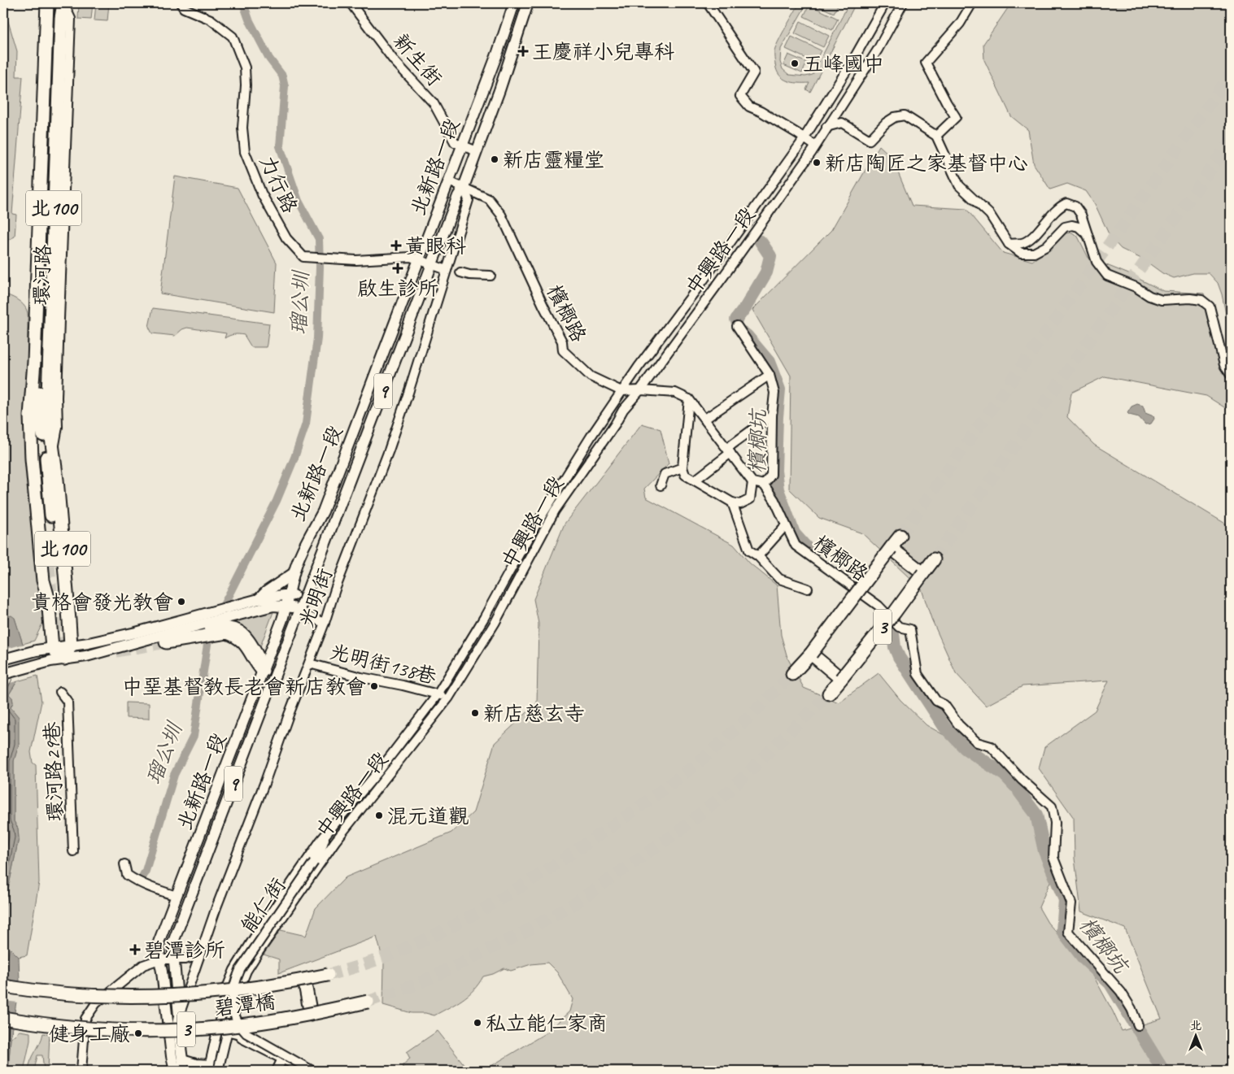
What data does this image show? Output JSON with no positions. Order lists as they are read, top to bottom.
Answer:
{
  "streets": {
    "highway": [
      "北100",
      "環河路",
      "3",
      "碧潭橋"
    ],
    "main road": ["北新路一段", "9"],
    "street": [
      "新生街",
      "力行路",
      "中興路一段",
      "檳榔路",
      "光明街",
      "光明街138巷",
      "環河路29巷",
      "能仁街"
    ]
  },
  "crossings": [
    ["新生街", "北新路一段"],
    ["北新路一段", "力行路"],
    ["北新路一段", "檳榔路"],
    ["北新路一段", "9"],
    ["北新路一段", "光明街"],
    ["力行路", "光明街"],
    ["北100", "環河路"],
    ["中興路一段", "檳榔路"],
    ["中興路一段", "光明街138巷"],
    ["檳榔路", "光明街"],
    ["9", "光明街"],
    ["光明街", "光明街138巷"]
  ],
  "water": ["瑠公圳", "檳榔坑"],
  "places": {
    "health": [
      "王慶祥小兒專科",
      "黃眼科",
      "啟生診所",
      "碧潭診所"
    ],
    "other": [
      "五峰國中",
      "新店靈糧堂",
      "新店陶匠之家基督中心",
      "貴格會發光教會",
      "中堊基督教長老會新店教會",
      "新店慈玄寺",
      "混元道觀",
      "私立能仁家商",
      "健身工廠"
    ]
  },
  "north": "top"
}
